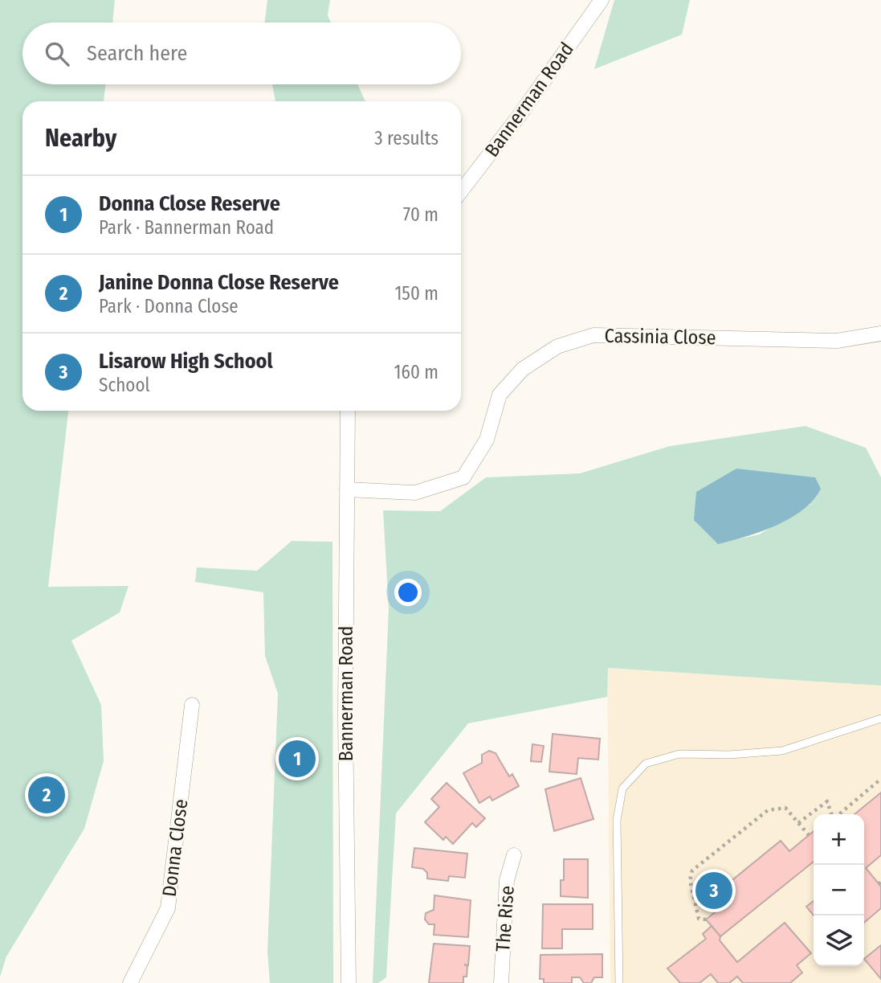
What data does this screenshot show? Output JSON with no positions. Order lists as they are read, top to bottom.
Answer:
{
  "streets": {
    "street": [
      "Bannerman Road",
      "Cassinia Close",
      "Donna Close",
      "The Rise"
    ]
  },
  "crossings": [
    ["Bannerman Road", "Cassinia Close"]
  ],
  "page": {
    "search": "Search here",
    "heading": ["Nearby", "3 results"],
    "list": [
      {
        "mark": "1",
        "name": "Donna Close Reserve",
        "note": "Park · Bannerman Road",
        "value": "70 m"
      },
      {
        "mark": "2",
        "name": "Janine Donna Close Reserve",
        "note": "Park · Donna Close",
        "value": "150 m"
      },
      {
        "mark": "3",
        "name": "Lisarow High School",
        "note": "School",
        "value": "160 m"
      }
    ],
    "pins": ["1", "2", "3"],
    "map_buttons": ["+", "−"]
  }
}
